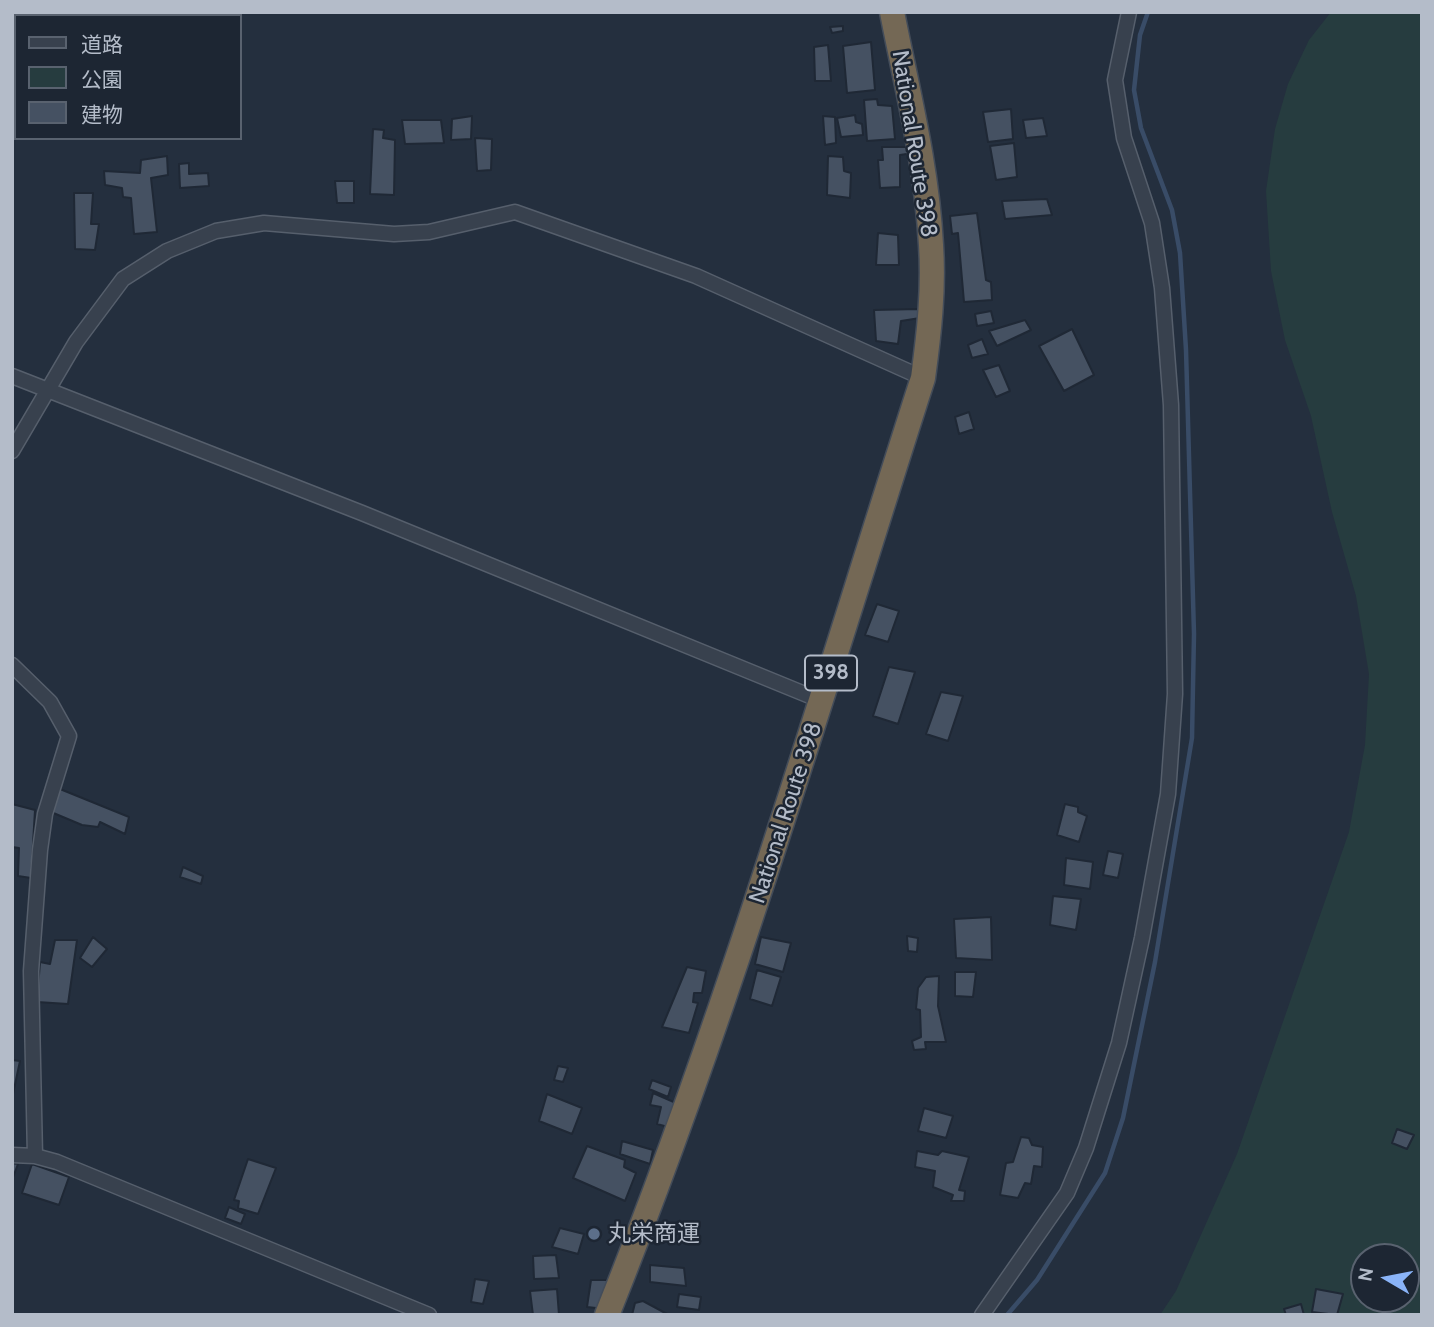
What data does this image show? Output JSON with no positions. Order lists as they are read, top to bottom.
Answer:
{
  "streets": {
    "highway": ["National Route 398", "398"]
  },
  "places": ["丸栄商運"],
  "legend": ["道路", "公園", "建物"],
  "north": "left"
}
